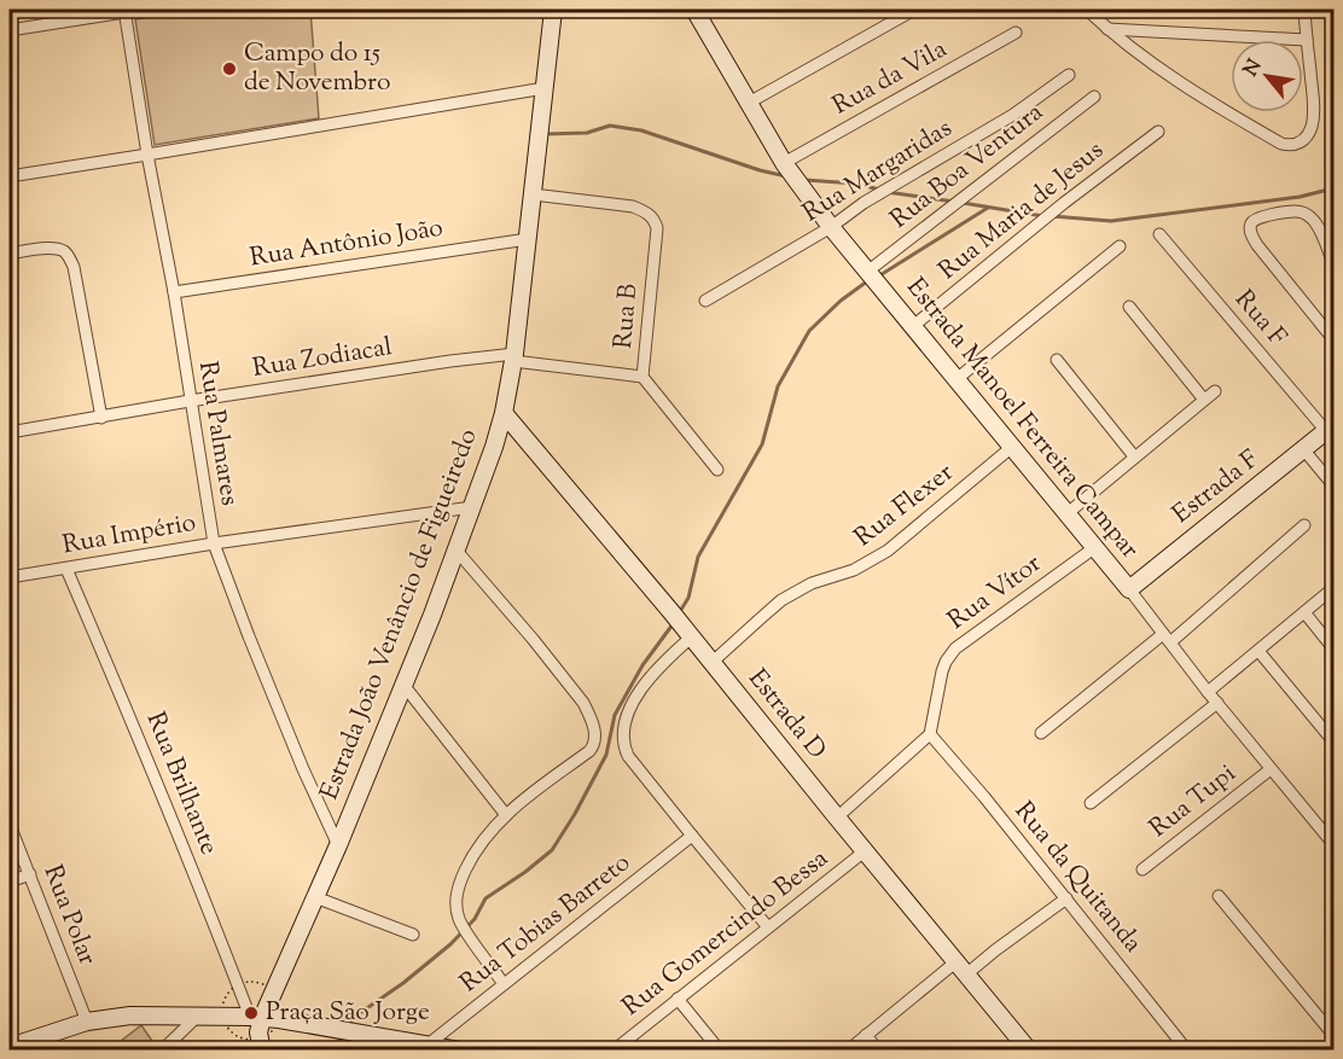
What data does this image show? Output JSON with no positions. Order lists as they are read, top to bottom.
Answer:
{
  "streets": {
    "street": [
      "Rua da Vila",
      "Rua Boa Ventura",
      "Rua Margaridas",
      "Rua Maria de Jesus",
      "Rua Antônio João",
      "Rua B",
      "Rua F",
      "Rua Zodiacal",
      "Estrada Manoel Ferreira Campar",
      "Rua Palmares",
      "Estrada F",
      "Rua Flexer",
      "Rua Império",
      "Rua Vítor",
      "Estrada João Venâncio de Figueiredo",
      "Estrada D",
      "Rua Brilhante",
      "Rua Tupi",
      "Rua da Quitanda",
      "Rua Polar",
      "Rua Tobias Barreto",
      "Rua Gomercindo Bessa"
    ]
  },
  "crossings": [
    ["Rua da Vila", "Estrada Manoel Ferreira Campar"],
    ["Rua Boa Ventura", "Estrada Manoel Ferreira Campar"],
    ["Rua Margaridas", "Estrada Manoel Ferreira Campar"],
    ["Rua Maria de Jesus", "Estrada Manoel Ferreira Campar"],
    ["Rua Antônio João", "Rua Palmares"],
    ["Rua Antônio João", "Estrada João Venâncio de Figueiredo"],
    ["Rua B", "Rua Zodiacal"],
    ["Rua B", "Estrada João Venâncio de Figueiredo"],
    ["Rua F", "Estrada F"],
    ["Rua Zodiacal", "Rua Palmares"],
    ["Rua Zodiacal", "Estrada João Venâncio de Figueiredo"],
    ["Estrada Manoel Ferreira Campar", "Estrada F"],
    ["Estrada Manoel Ferreira Campar", "Rua Flexer"],
    ["Estrada Manoel Ferreira Campar", "Rua Vítor"],
    ["Estrada Manoel Ferreira Campar", "Rua Tupi"],
    ["Rua Palmares", "Rua Império"],
    ["Rua Palmares", "Estrada João Venâncio de Figueiredo"],
    ["Rua Flexer", "Estrada D"],
    ["Rua Império", "Estrada João Venâncio de Figueiredo"],
    ["Rua Império", "Rua Brilhante"],
    ["Rua Vítor", "Rua da Quitanda"],
    ["Estrada João Venâncio de Figueiredo", "Estrada D"],
    ["Estrada João Venâncio de Figueiredo", "Rua Brilhante"],
    ["Estrada D", "Rua Gomercindo Bessa"]
  ],
  "places": ["Campo do 15 de Novembro", "Praça São Jorge"],
  "north": "top left"
}
